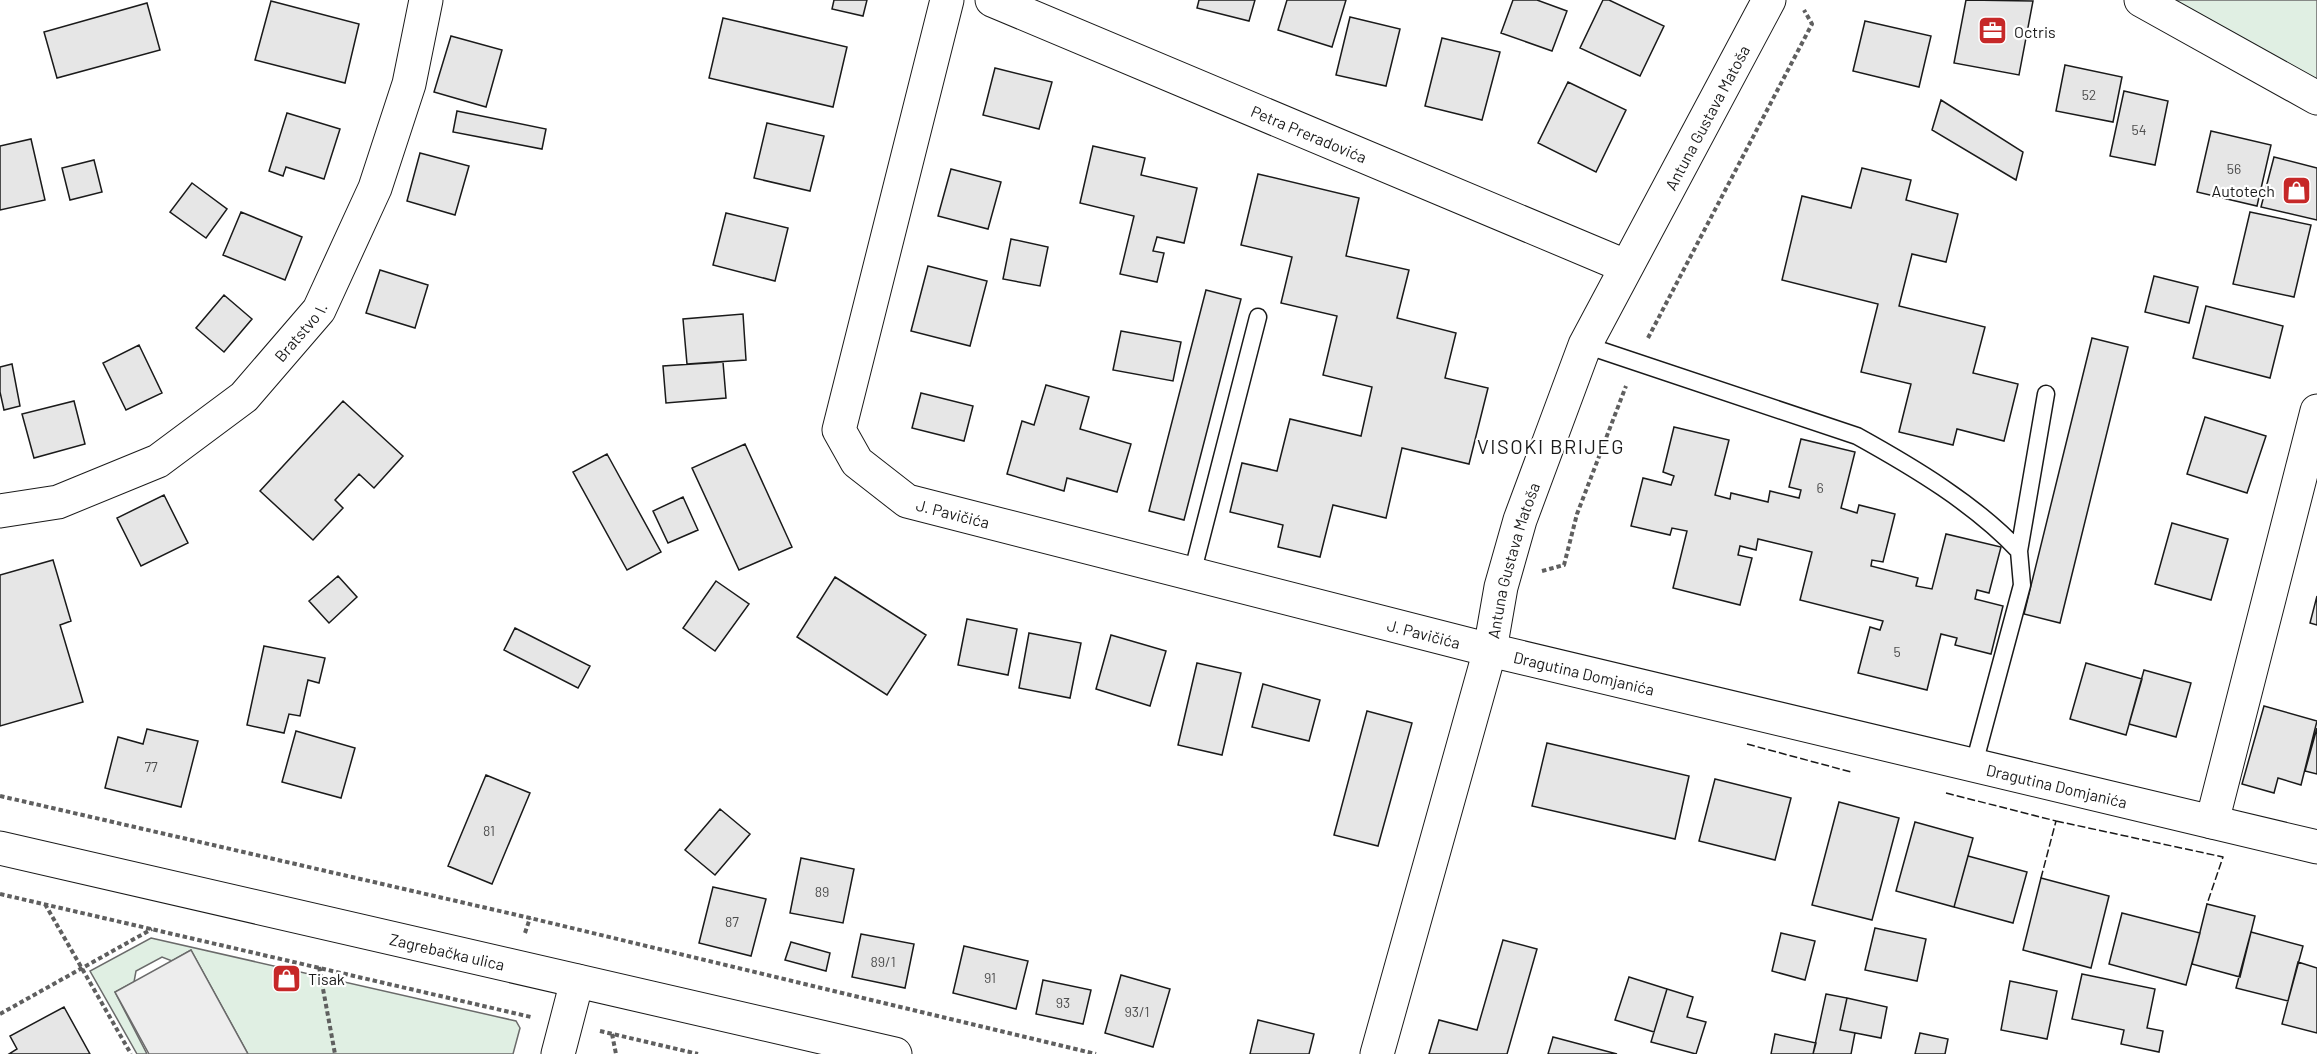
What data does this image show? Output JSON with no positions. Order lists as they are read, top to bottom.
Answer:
{
  "streets": {
    "street": [
      "Antuna Gustava Matoša",
      "Petra Preradovića",
      "Bratstvo I.",
      "J. Pavičića",
      "Dragutina Domjanića",
      "Zagrebačka ulica"
    ]
  },
  "crossings": [
    ["Antuna Gustava Matoša", "Petra Preradovića"],
    ["Antuna Gustava Matoša", "J. Pavičića"],
    ["Antuna Gustava Matoša", "Dragutina Domjanića"],
    ["J. Pavičića", "Dragutina Domjanića"]
  ],
  "districts": ["VISOKI BRIJEG"],
  "places": {
    "office": ["Octris"],
    "shop": ["Autotech", "Tisak"]
  },
  "house_numbers": [
    "52",
    "54",
    "56",
    "6",
    "5",
    "77",
    "81",
    "89",
    "87",
    "89/1",
    "91",
    "93",
    "93/1"
  ]
}
